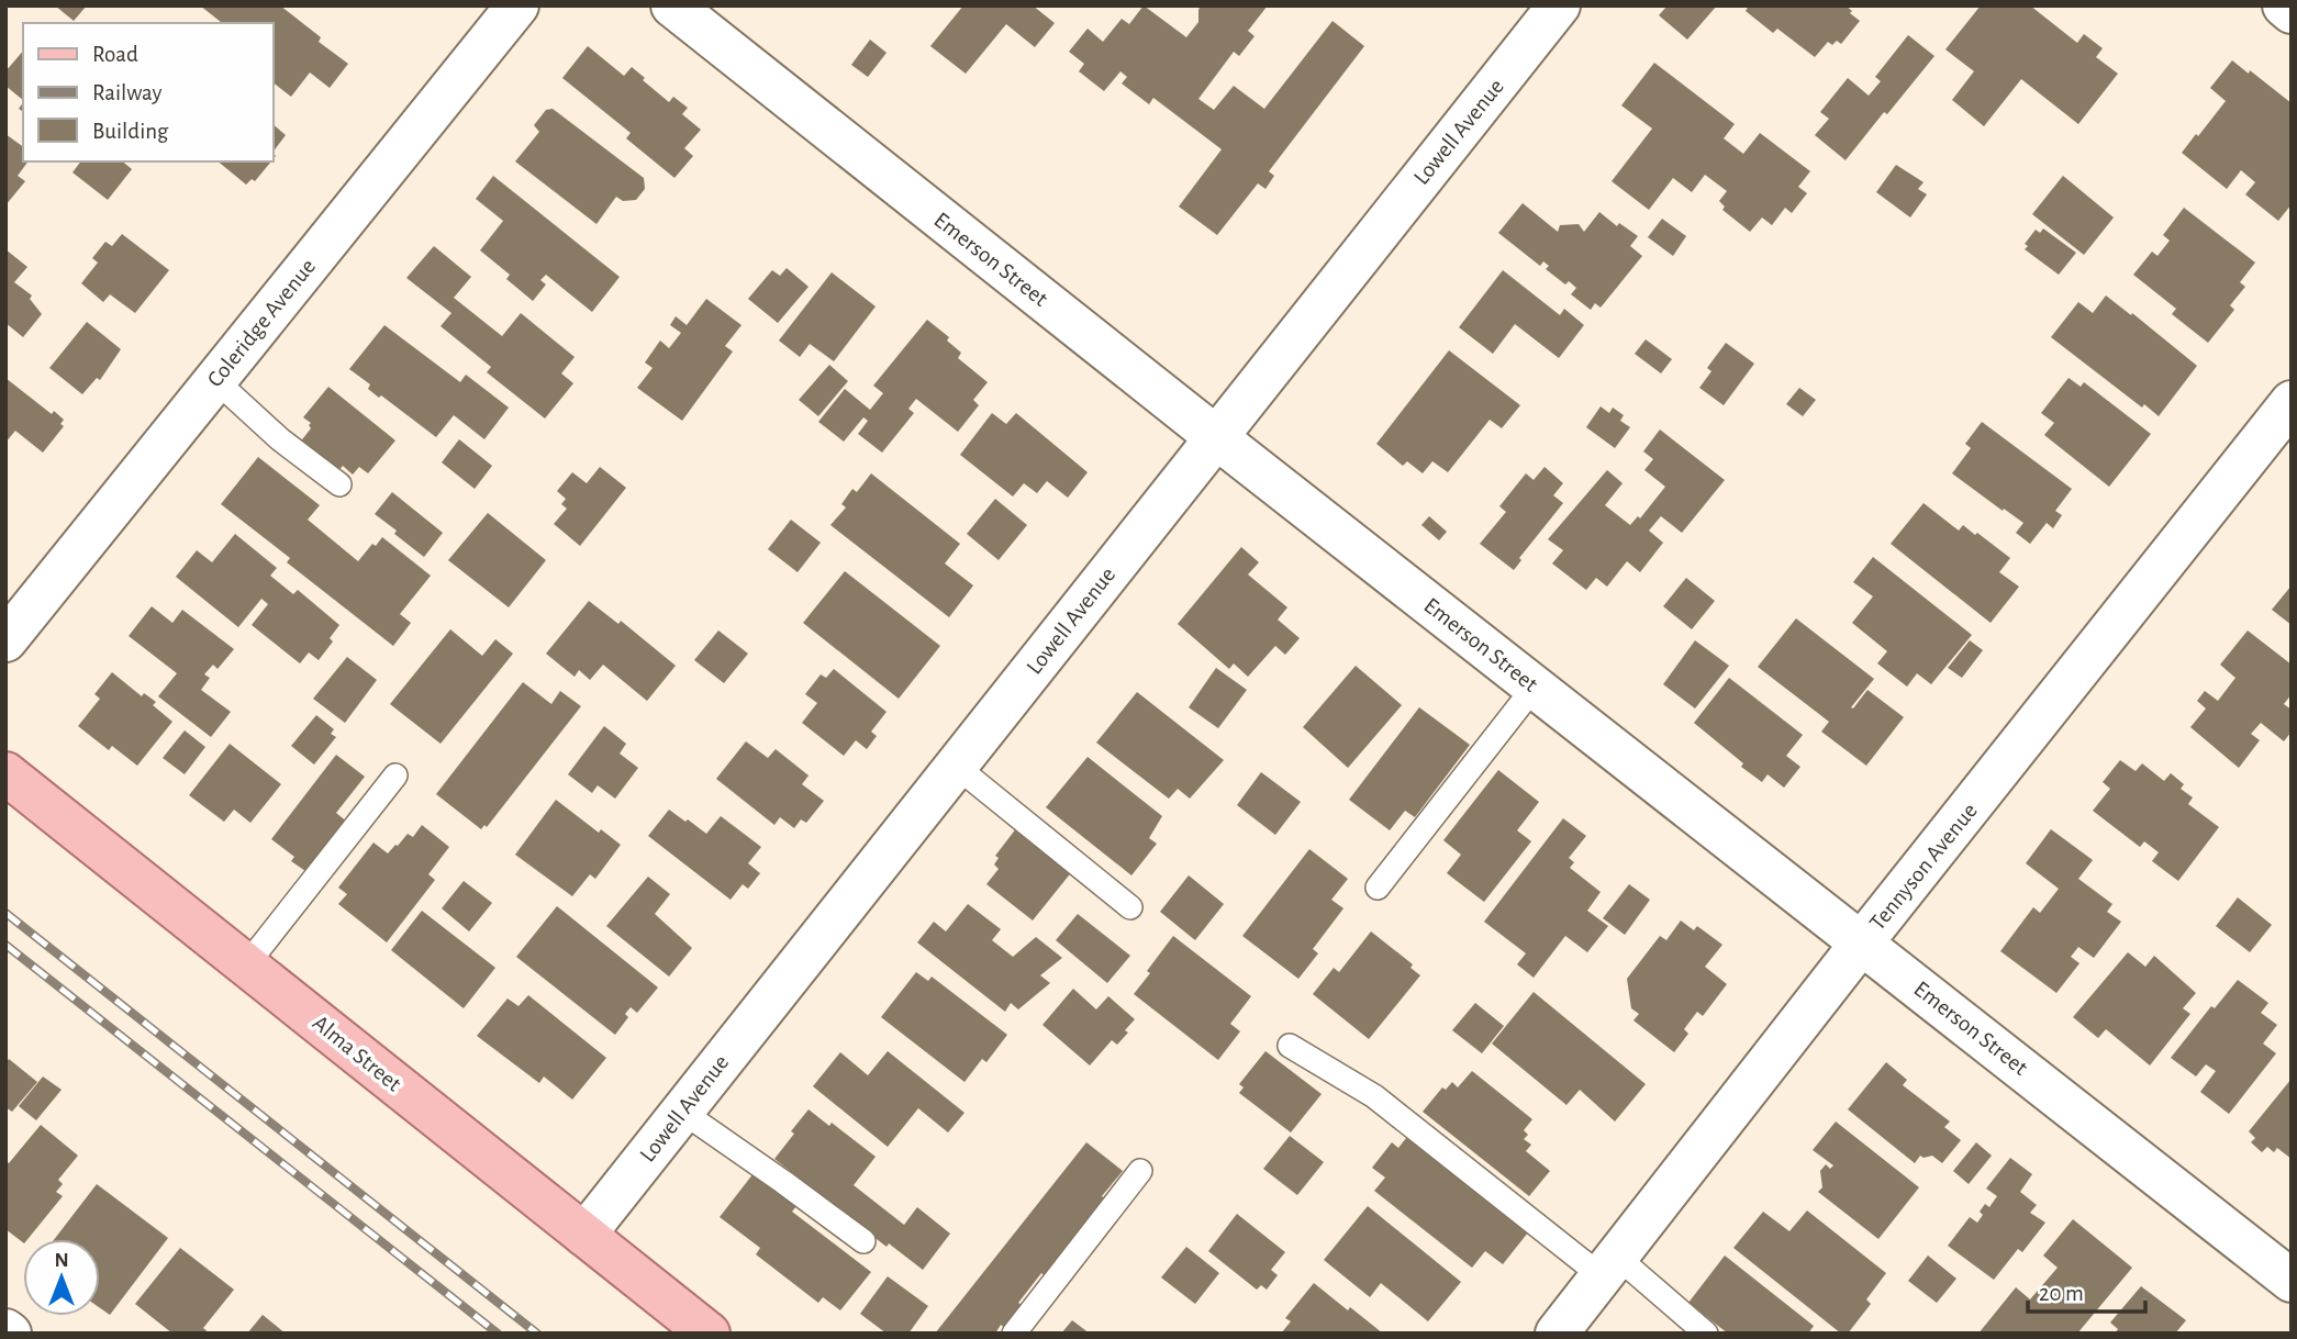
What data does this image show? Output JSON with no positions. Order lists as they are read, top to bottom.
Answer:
{
  "streets": {
    "main road": ["Alma Street"],
    "street": [
      "Lowell Avenue",
      "Emerson Street",
      "Coleridge Avenue",
      "Tennyson Avenue"
    ]
  },
  "crossings": [
    ["Lowell Avenue", "Emerson Street"],
    ["Lowell Avenue", "Alma Street"],
    ["Emerson Street", "Tennyson Avenue"]
  ],
  "legend": ["Road", "Railway", "Building"],
  "scale_bar": "20 m",
  "north": "top"
}
